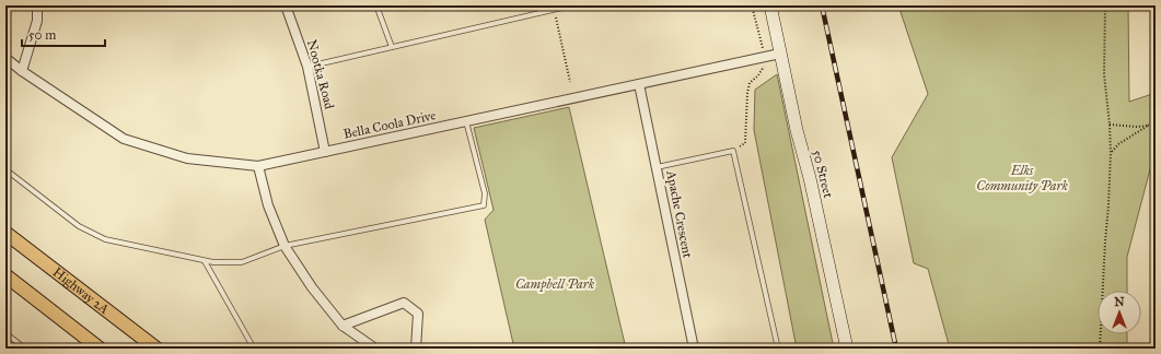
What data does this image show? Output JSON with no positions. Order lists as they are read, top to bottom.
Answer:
{
  "streets": {
    "main road": ["50 Street", "Highway 2A"],
    "street": ["Nootka Road", "Bella Coola Drive", "Apache Crescent"]
  },
  "crossings": [
    ["Nootka Road", "Bella Coola Drive"],
    ["Bella Coola Drive", "50 Street"],
    ["Bella Coola Drive", "Apache Crescent"]
  ],
  "parks": ["Elks Community Park", "Campbell Park"],
  "scale_bar": "50 m",
  "north": "top"
}
